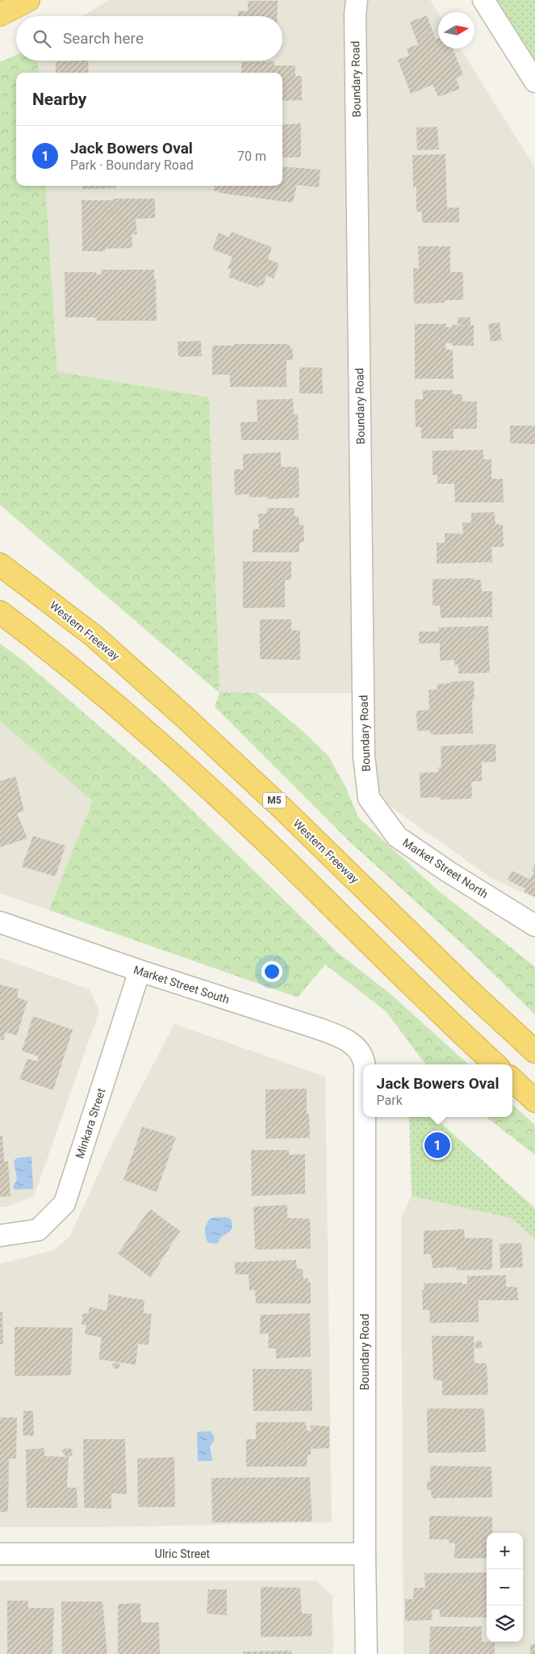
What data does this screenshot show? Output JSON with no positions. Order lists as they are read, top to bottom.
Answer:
{
  "streets": {
    "highway": ["Western Freeway", "M5"],
    "street": [
      "Boundary Road",
      "Market Street North",
      "Market Street South",
      "Minkara Street",
      "Ulric Street"
    ]
  },
  "crossings": [
    ["Boundary Road", "Market Street North"],
    ["Boundary Road", "Market Street South"],
    ["Boundary Road", "Ulric Street"],
    ["Market Street South", "Minkara Street"]
  ],
  "north": "right",
  "page": {
    "search": "Search here",
    "heading": "Nearby",
    "list": [
      {
        "mark": "1",
        "name": "Jack Bowers Oval",
        "note": "Park · Boundary Road",
        "value": "70 m"
      }
    ],
    "popup": ["Jack Bowers Oval", "Park"],
    "pins": "1",
    "map_buttons": ["+", "−"]
  }
}
